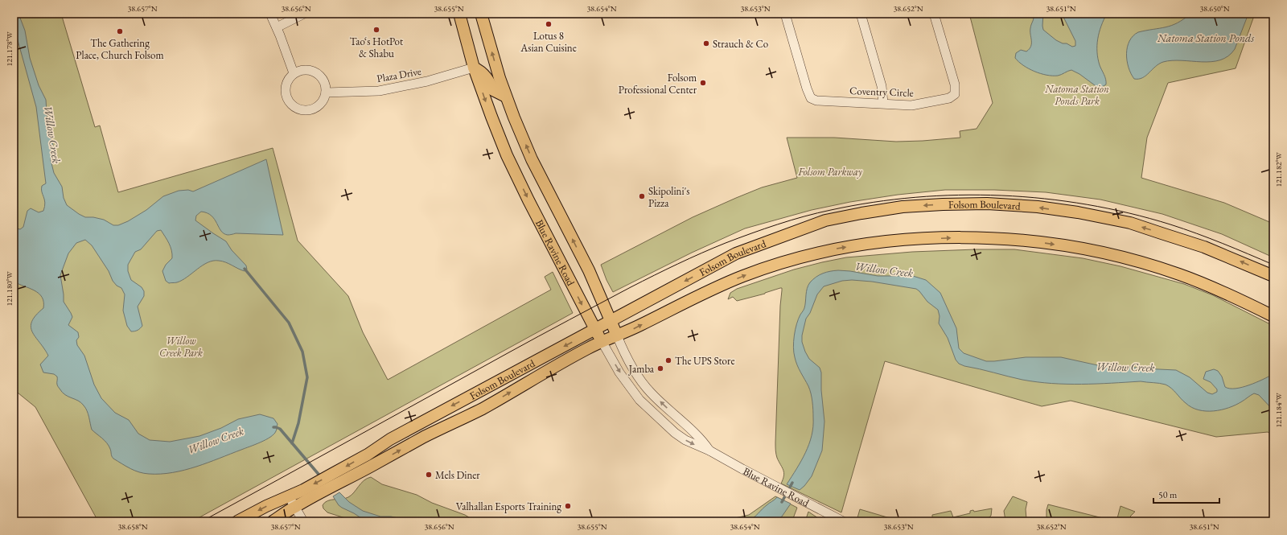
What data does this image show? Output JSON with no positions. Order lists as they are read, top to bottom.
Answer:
{
  "streets": {
    "main road": ["Folsom Boulevard", "Blue Ravine Road"],
    "street": ["Plaza Drive", "Coventry Circle"]
  },
  "crossings": [
    ["Plaza Drive", "Blue Ravine Road"],
    ["Folsom Boulevard", "Blue Ravine Road"]
  ],
  "water": ["Natoma Station Ponds", "Willow Creek"],
  "parks": ["Natoma Station Ponds Park", "Folsom Parkway", "Willow Creek Park"],
  "places": [
    "Lotus 8 Asian Cuisine",
    "Tao‘s HotPot & Shabu",
    "The Gathering Place, Church Folsom",
    "Strauch & Co",
    "Folsom Professional Center",
    "Skipolini's Pizza",
    "The UPS Store",
    "Jamba",
    "Mels Diner",
    "Valhallan Esports Training"
  ],
  "scale_bar": "50 m",
  "coordinates": [
    "38.657°N",
    "38.656°N",
    "38.655°N",
    "38.654°N",
    "38.653°N",
    "38.652°N",
    "38.651°N",
    "38.650°N",
    "121.178°W",
    "121.182°W",
    "121.180°W",
    "121.184°W",
    "38.658°N"
  ]
}
